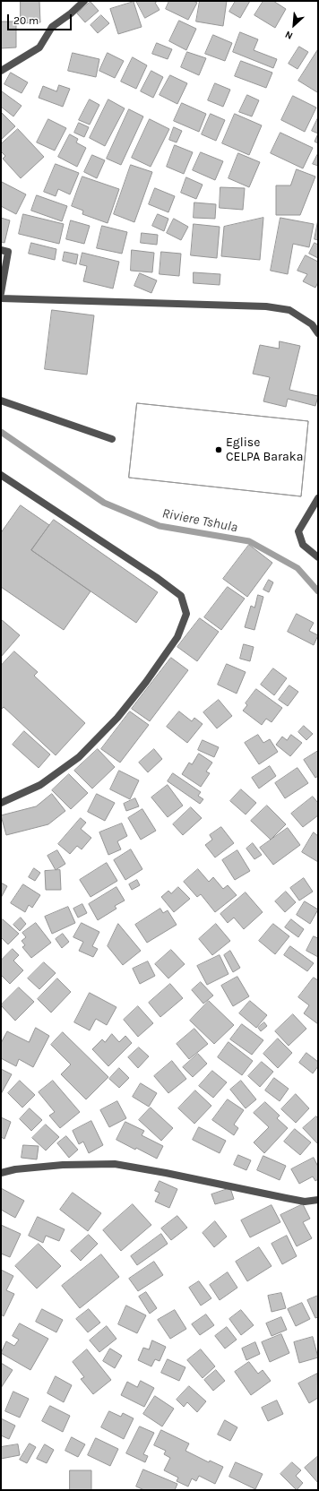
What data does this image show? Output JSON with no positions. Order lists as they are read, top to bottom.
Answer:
{
  "water": ["Riviere Tshula"],
  "places": ["Eglise CELPA Baraka"],
  "scale_bar": "20 m",
  "north": "bottom left"
}
